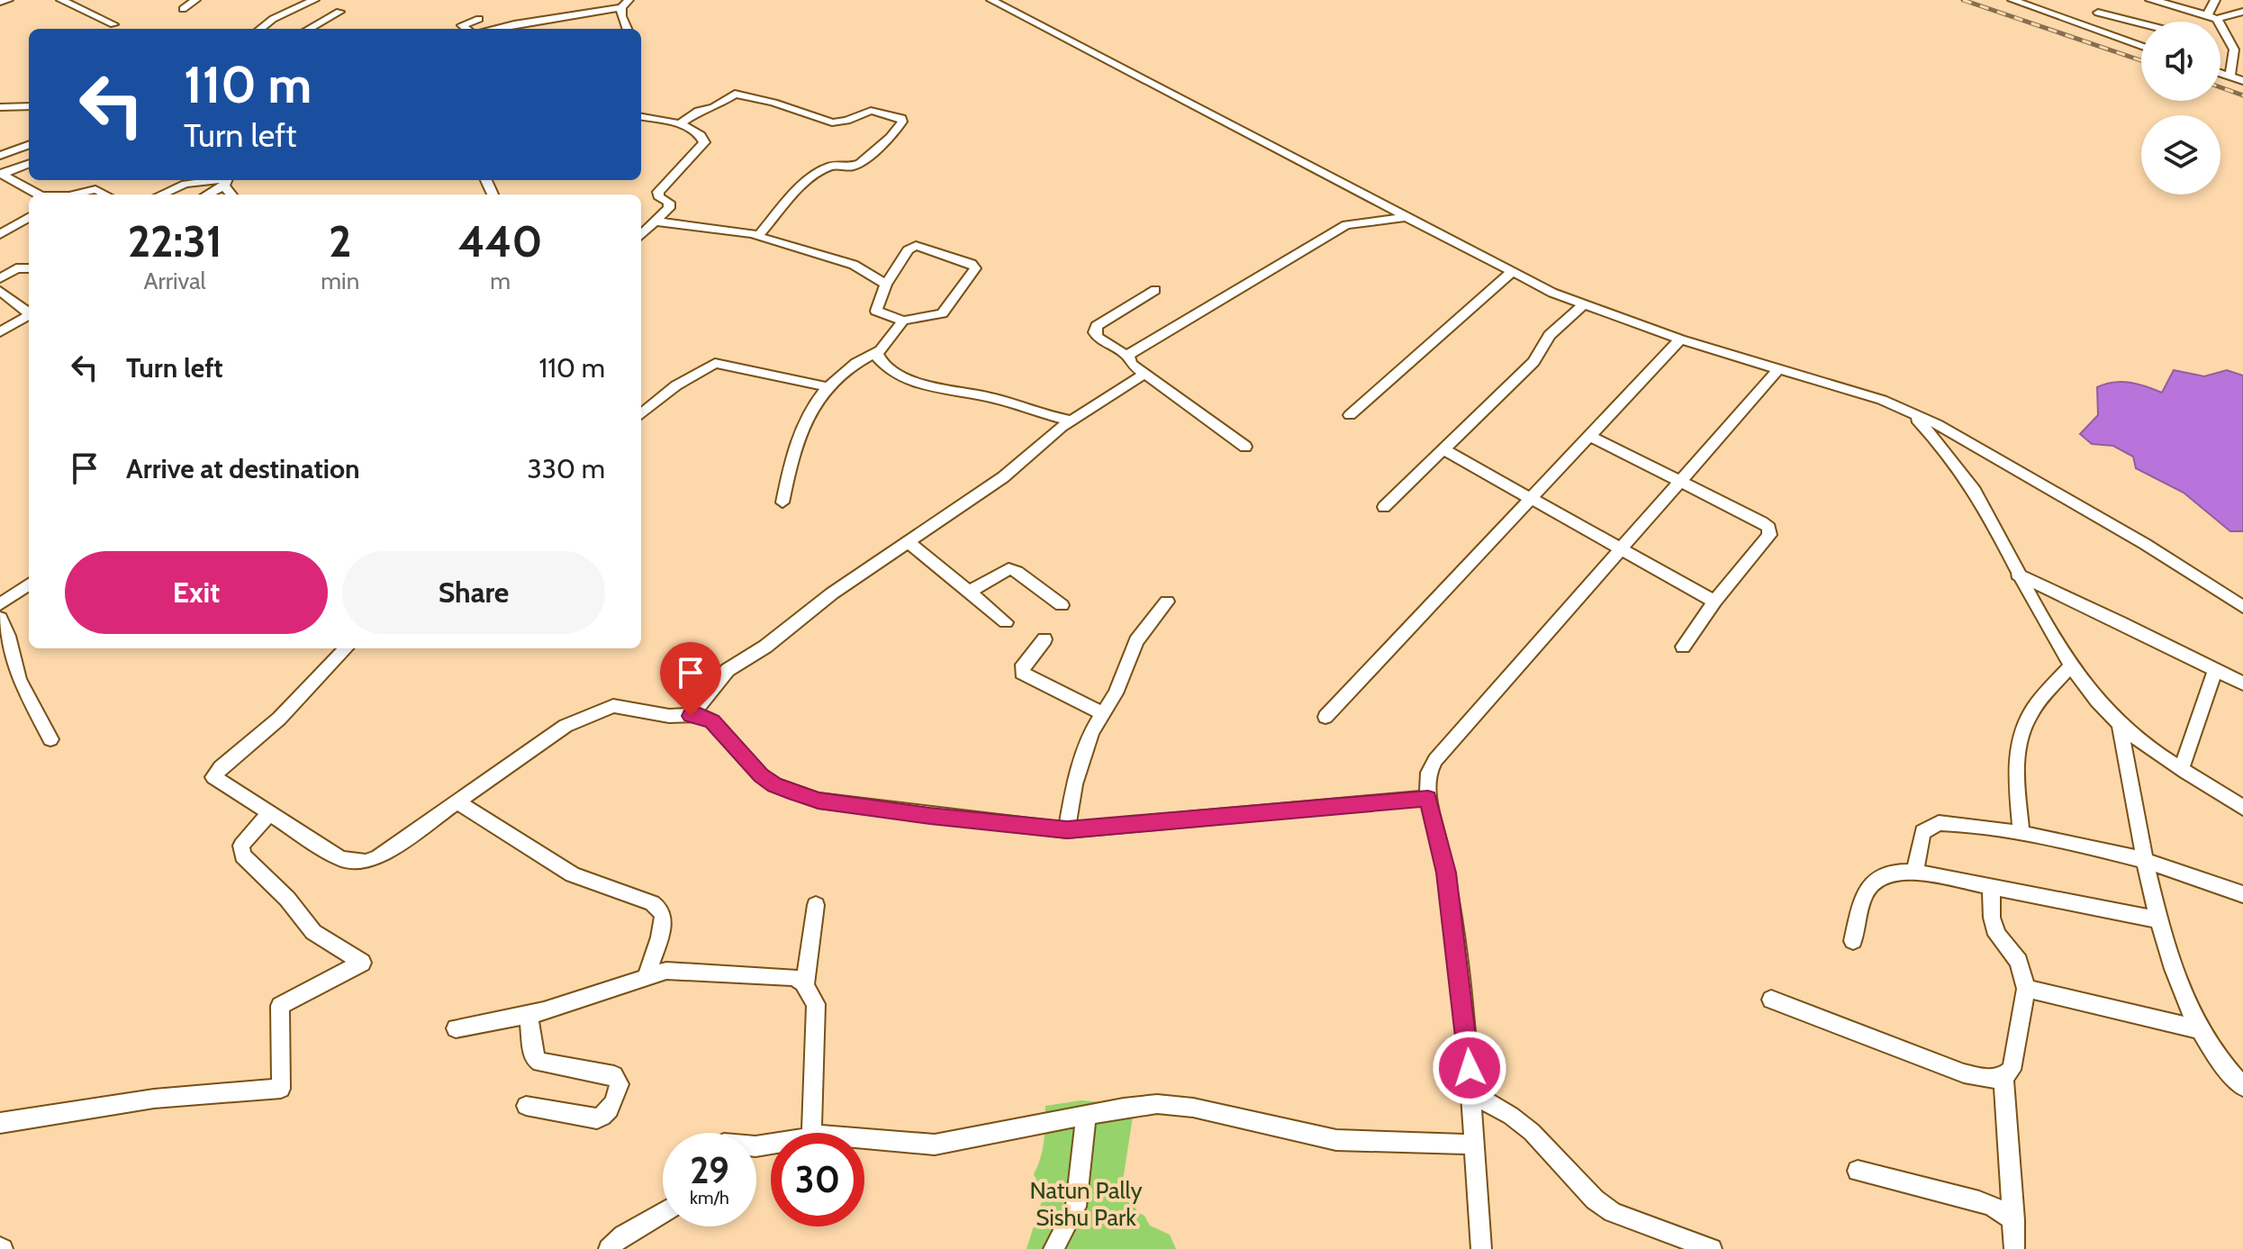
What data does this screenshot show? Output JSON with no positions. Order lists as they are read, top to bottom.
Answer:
{
  "parks": ["Natun Pally Sishu Park"],
  "page": {
    "turn": ["110 m", "Turn left"],
    "eta": [
      "22:31",
      "Arrival",
      "2",
      "min",
      "440",
      "m"
    ],
    "list": [
      {
        "name": "Turn left",
        "value": "110 m"
      },
      {
        "name": "Arrive at destination",
        "value": "330 m"
      }
    ],
    "buttons": ["Exit", "Share"],
    "speed": "29 km/h",
    "limit": "30"
  }
}
